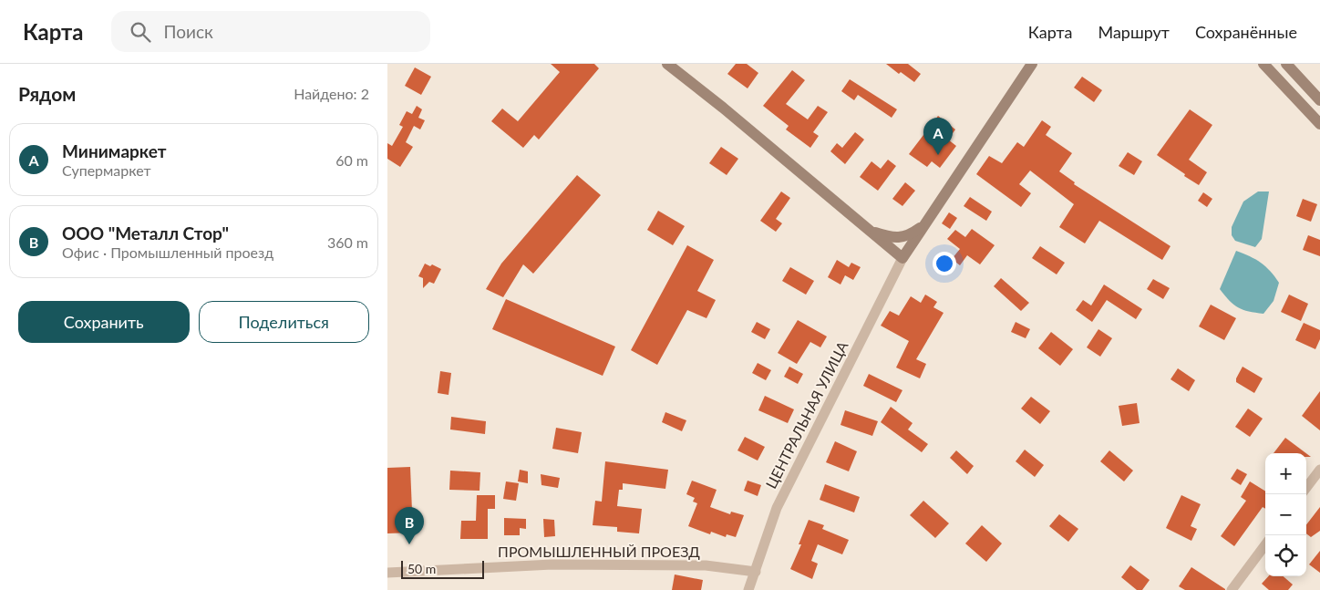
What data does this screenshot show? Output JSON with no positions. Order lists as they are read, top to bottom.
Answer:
{
  "streets": {
    "street": ["ЦЕНТРАЛЬНАЯ УЛИЦА", "ПРОМЫШЛЕННЫЙ ПРОЕЗД"]
  },
  "crossings": [
    ["ЦЕНТРАЛЬНАЯ УЛИЦА", "ПРОМЫШЛЕННЫЙ ПРОЕЗД"]
  ],
  "scale_bar": "50 m",
  "page": {
    "header": "Карта",
    "search": "Поиск",
    "nav": ["Карта", "Маршрут", "Сохранённые"],
    "heading": ["Рядом", "Найдено: 2"],
    "pins": ["A", "B"],
    "list": [
      {
        "mark": "A",
        "name": "Минимаркет",
        "note": "Супермаркет",
        "value": "60 m"
      },
      {
        "mark": "B",
        "name": "ООО \"Металл Стор\"",
        "note": "Офис · Промышленный проезд",
        "value": "360 m"
      }
    ],
    "buttons": ["Сохранить", "Поделиться"],
    "map_buttons": ["+", "−"],
    "scale": "50 m"
  }
}
